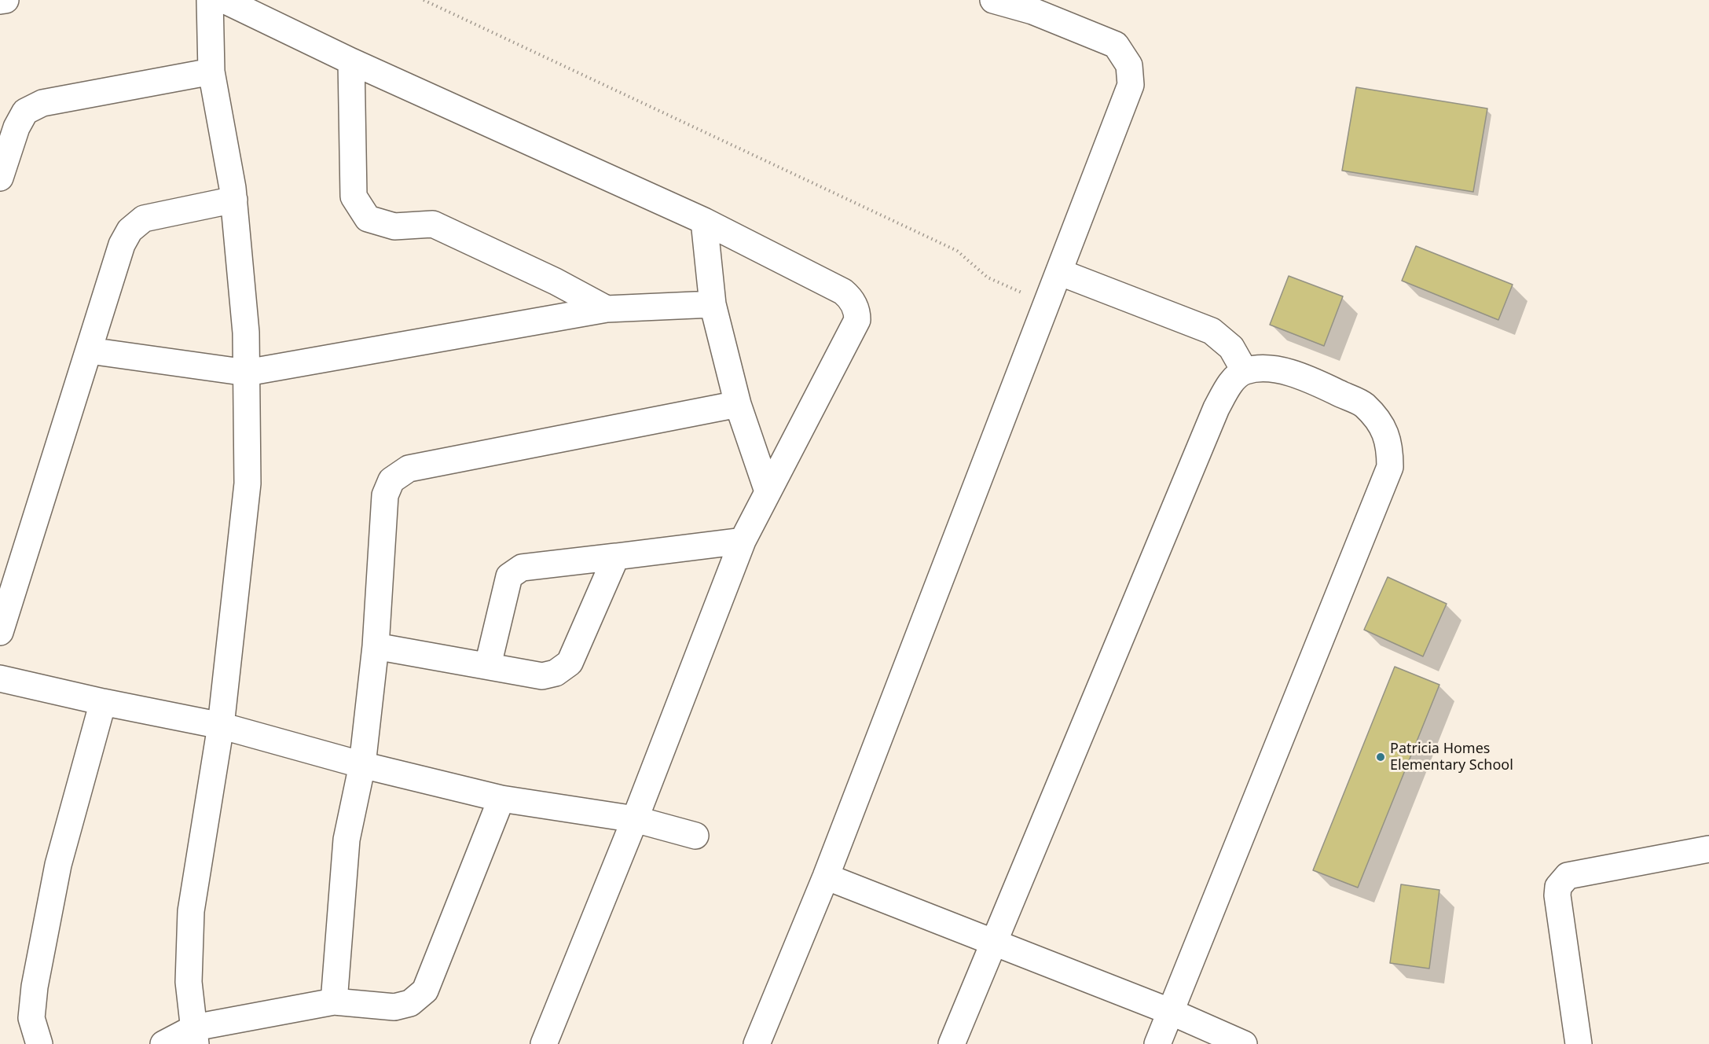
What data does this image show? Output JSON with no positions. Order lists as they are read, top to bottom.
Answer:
{
  "places": ["Patricia Homes Elementary School"]
}
